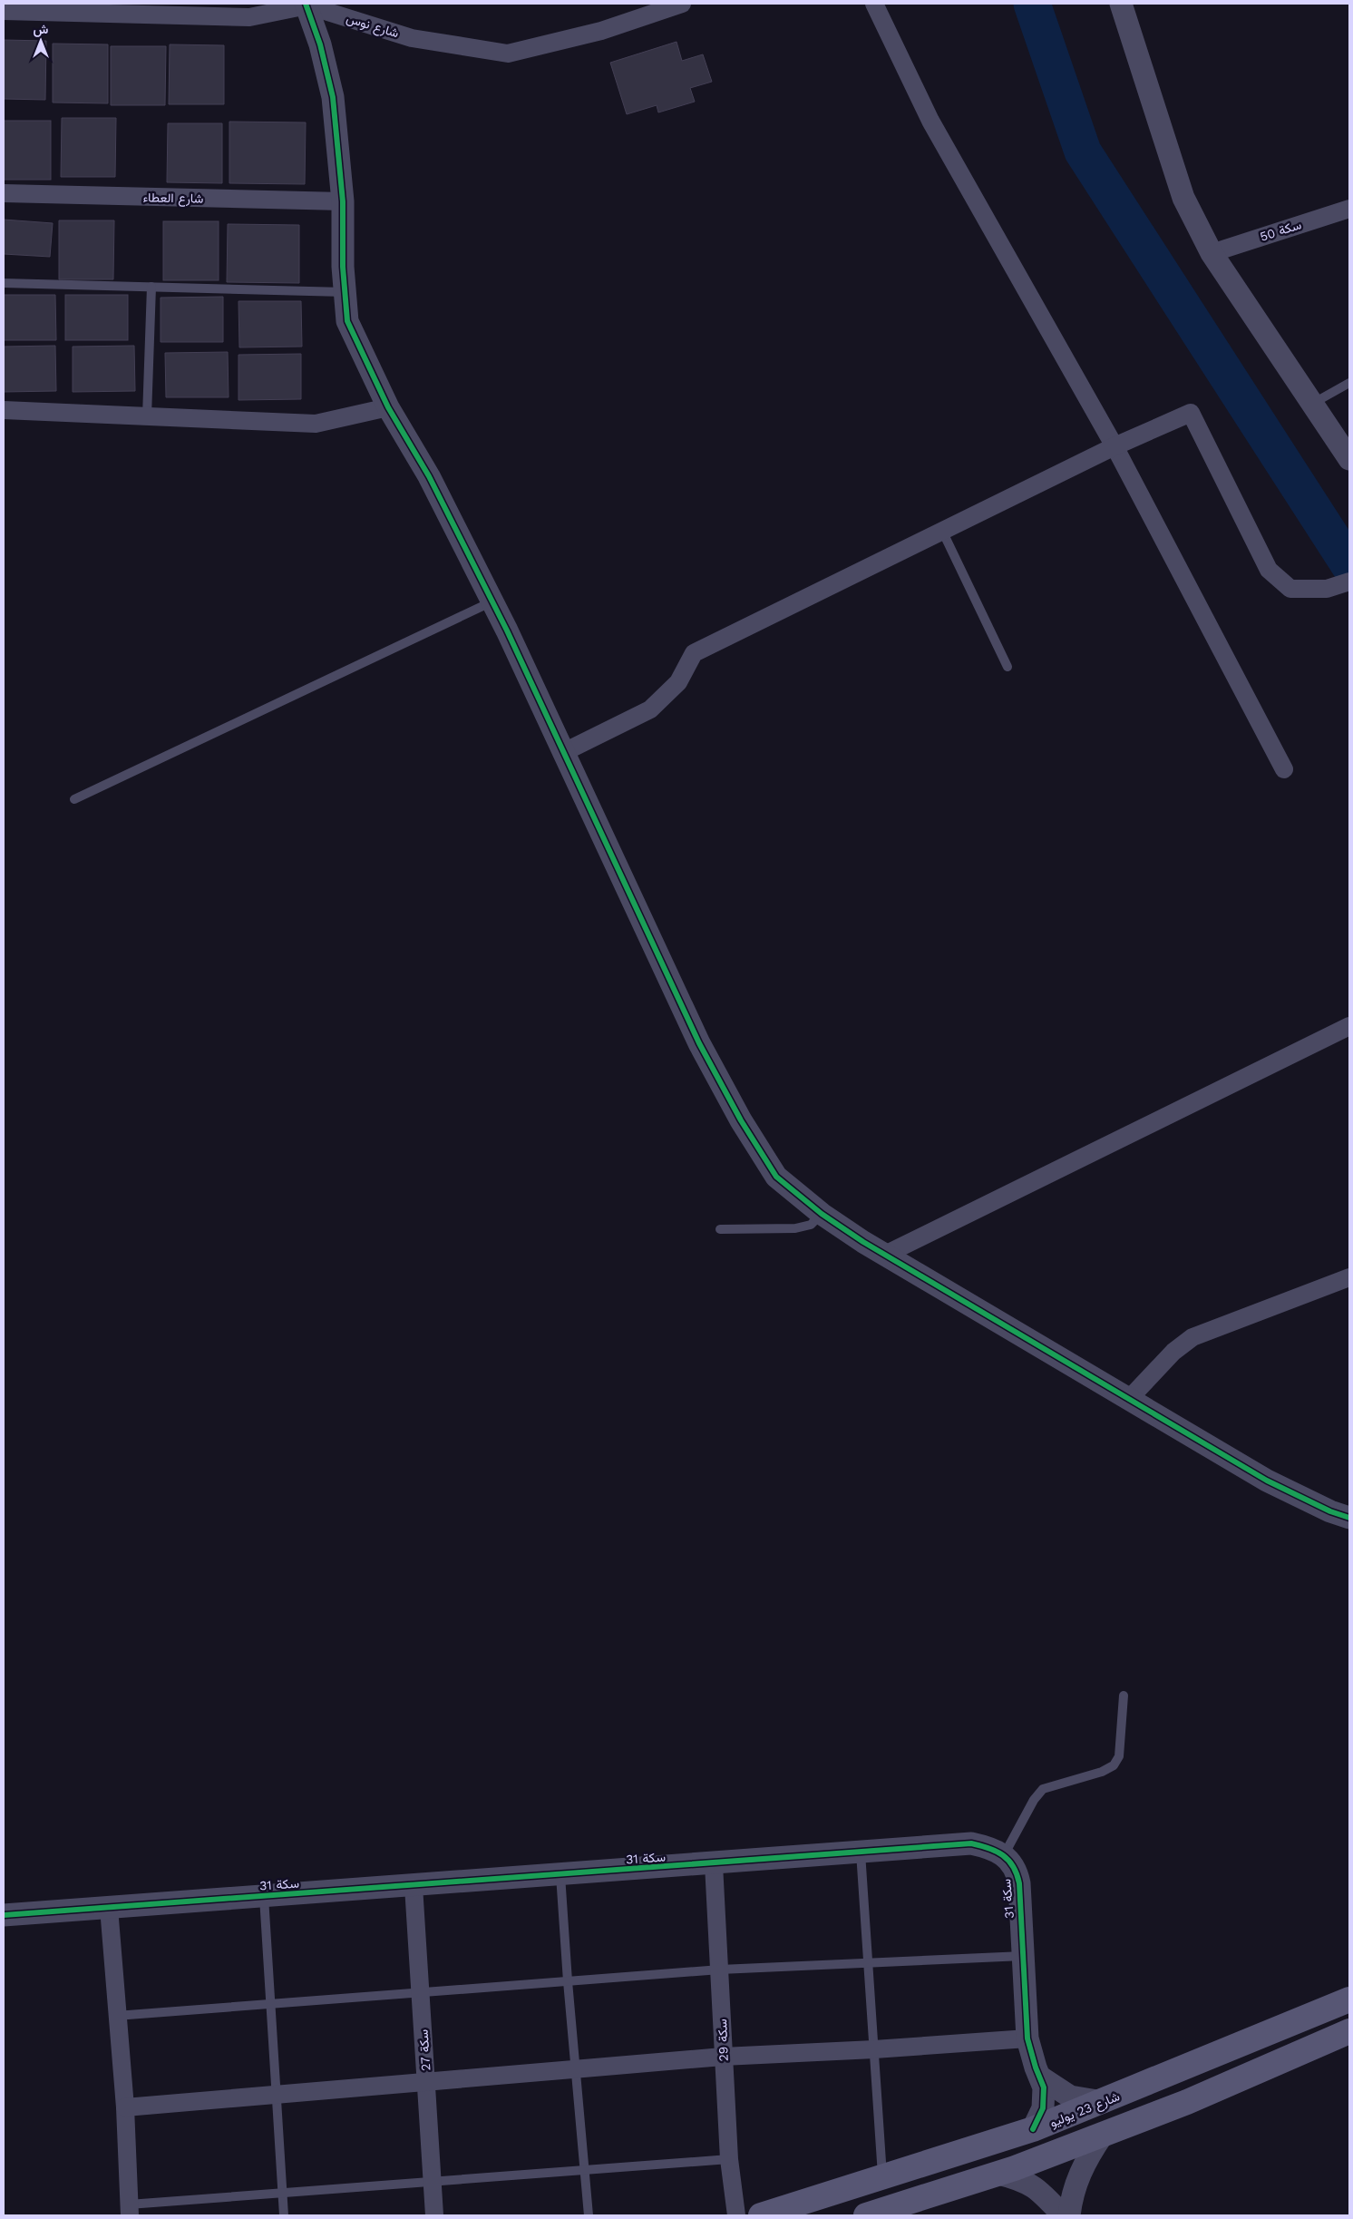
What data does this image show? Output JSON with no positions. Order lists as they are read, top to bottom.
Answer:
{
  "streets": {
    "main road": ["شارع 23 يوليو"],
    "street": [
      "شارع نوس",
      "شارع العطاء",
      "سكة 50",
      "سكة 31",
      "سكة 29",
      "سكة 27"
    ]
  },
  "crossings": [
    ["سكة 31", "سكة 29"],
    ["سكة 31", "سكة 27"],
    ["سكة 31", "شارع 23 يوليو"]
  ],
  "north": "top"
}
